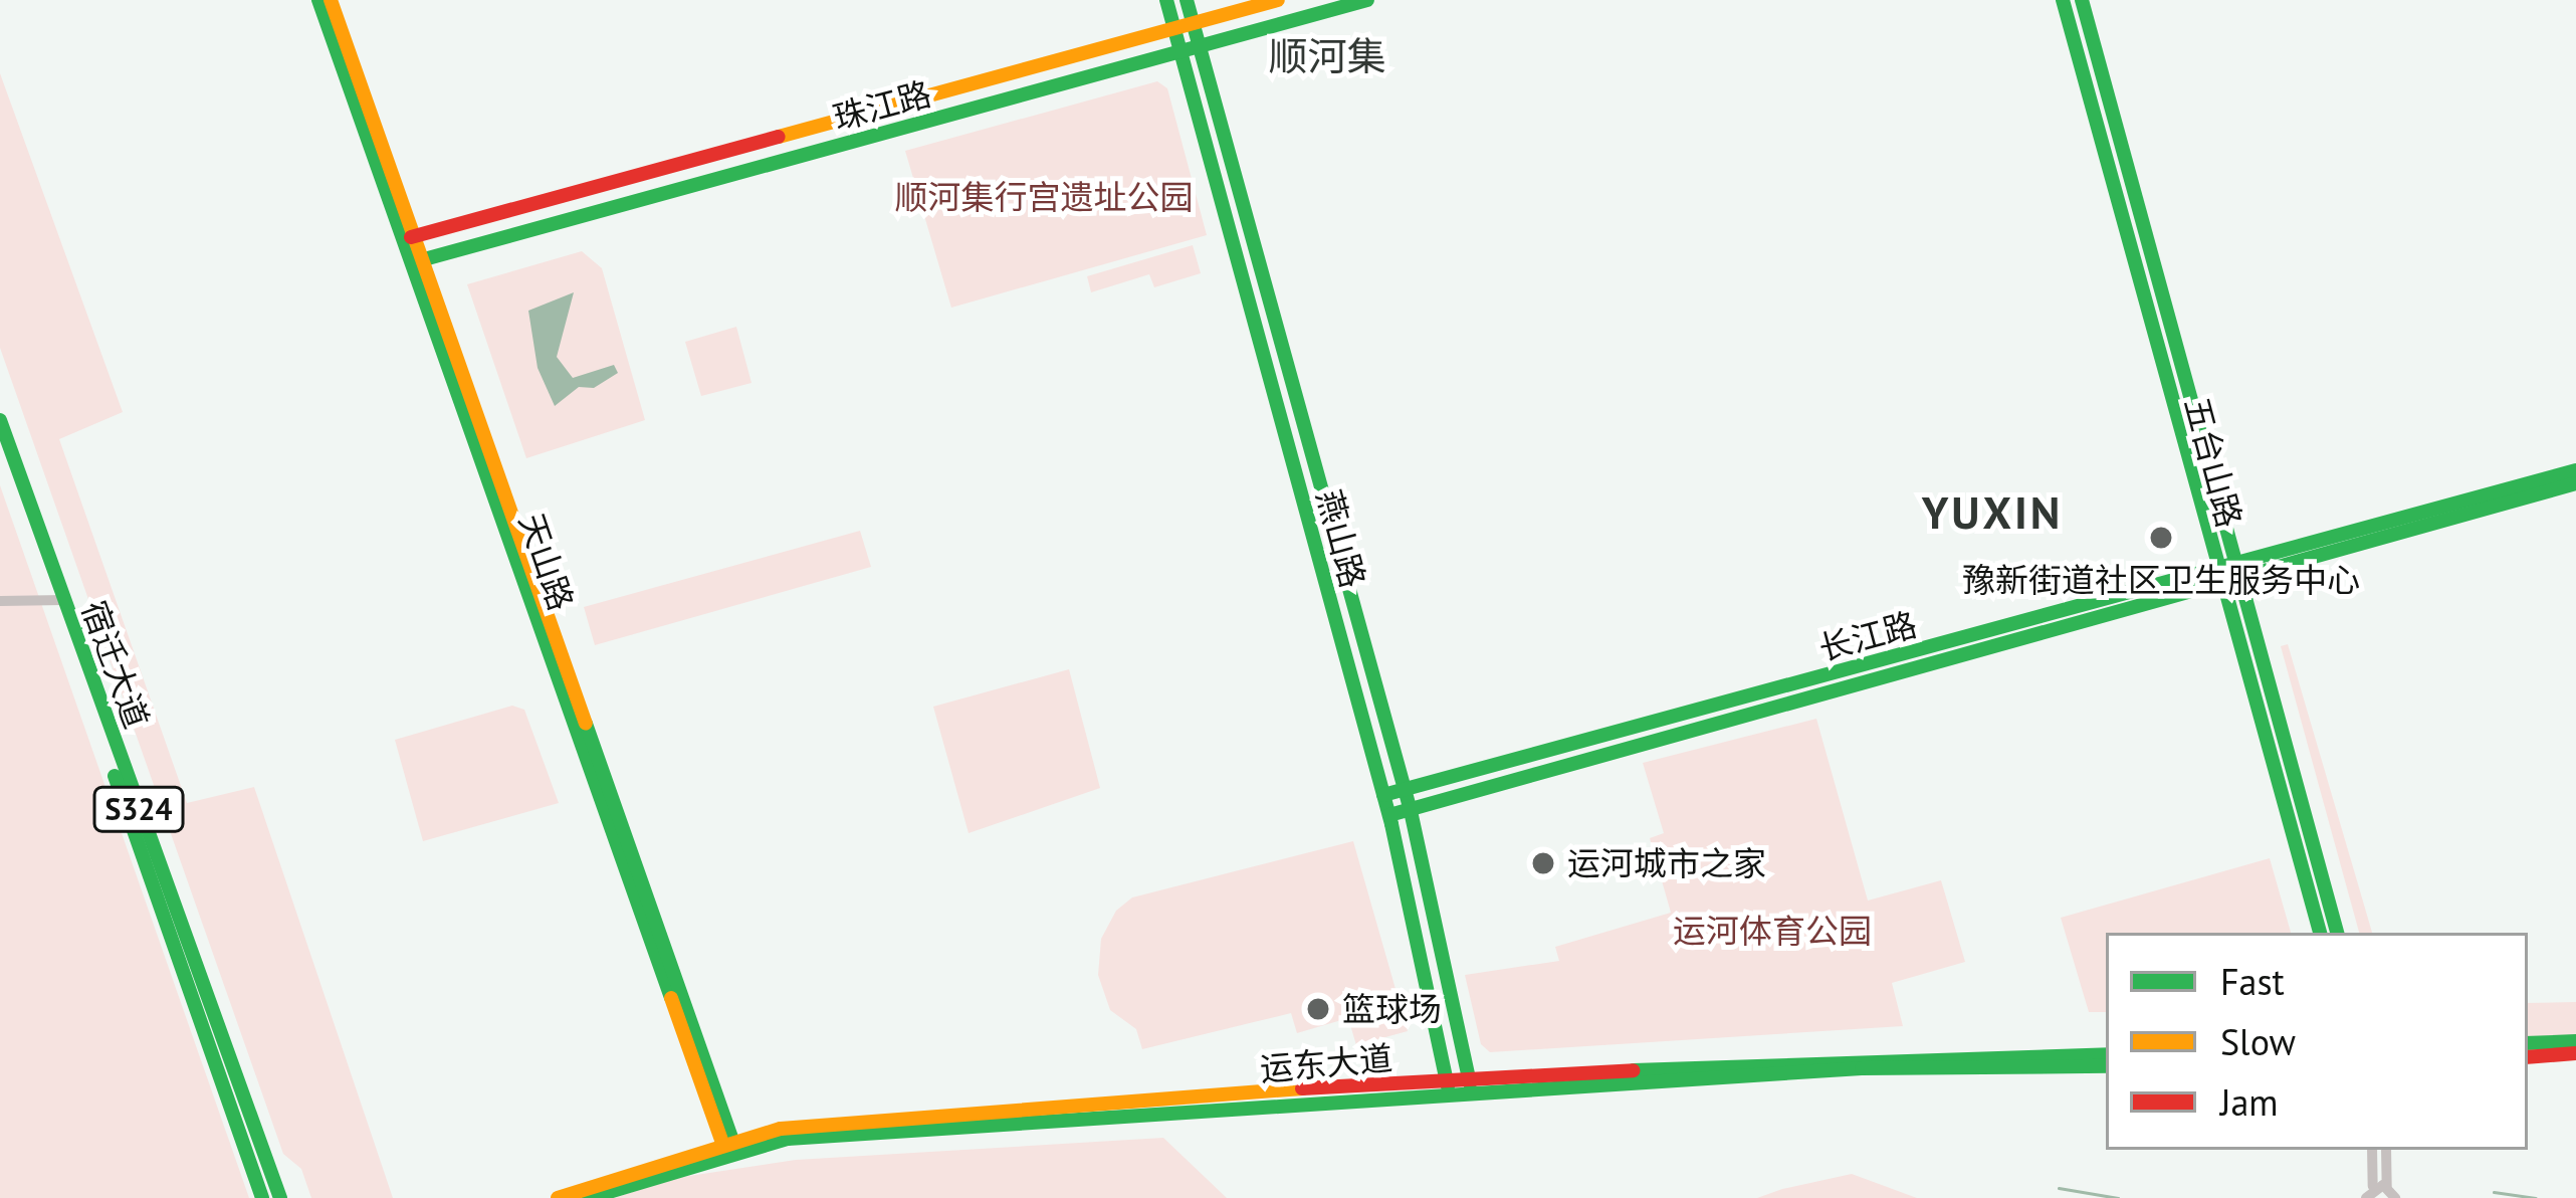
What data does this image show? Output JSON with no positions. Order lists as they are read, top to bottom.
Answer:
{
  "streets": {
    "street": [
      "珠江路",
      "五台山路",
      "燕山路",
      "天山路",
      "长江路",
      "宿迁大道",
      "S324",
      "运东大道"
    ]
  },
  "crossings": [
    ["珠江路", "燕山路"],
    ["珠江路", "天山路"],
    ["五台山路", "长江路"],
    ["燕山路", "长江路"],
    ["燕山路", "运东大道"],
    ["天山路", "运东大道"]
  ],
  "districts": ["顺河集", "YUXIN"],
  "parks": ["顺河集行宫遗址公园", "运河体育公园"],
  "places": ["豫新街道社区卫生服务中心", "运河城市之家", "篮球场"],
  "legend": ["Fast", "Slow", "Jam"]
}
